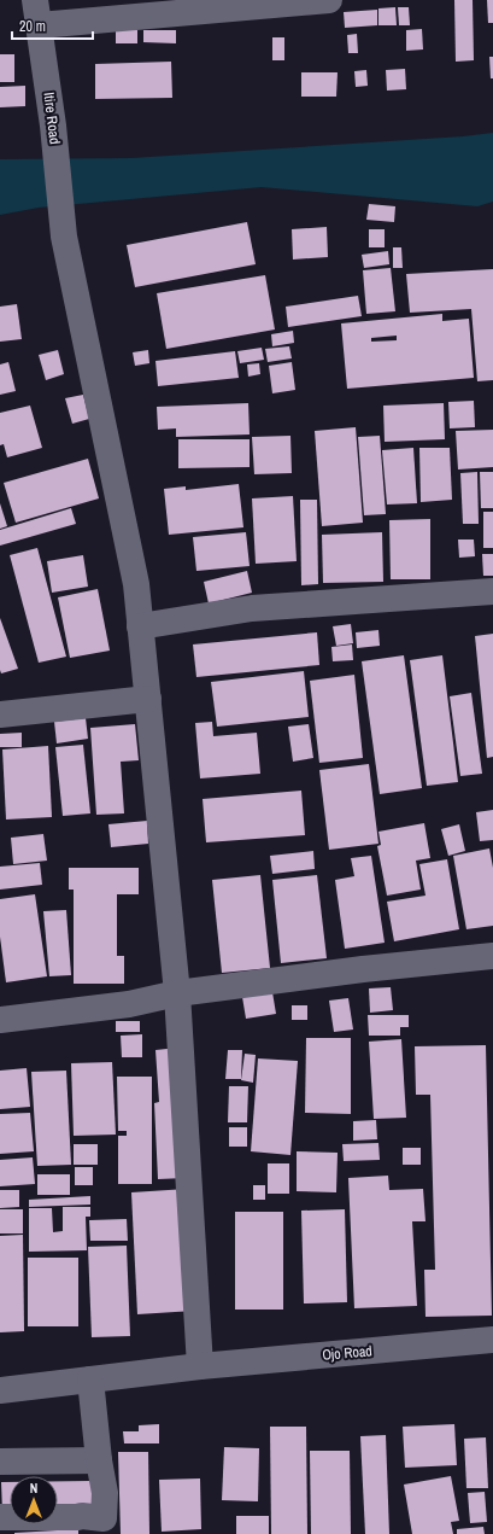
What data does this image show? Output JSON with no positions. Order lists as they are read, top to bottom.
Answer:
{
  "streets": {
    "street": ["Itire Road", "Ojo Road"]
  },
  "crossings": [
    ["Itire Road", "Ojo Road"]
  ],
  "scale_bar": "20 m",
  "north": "top"
}
